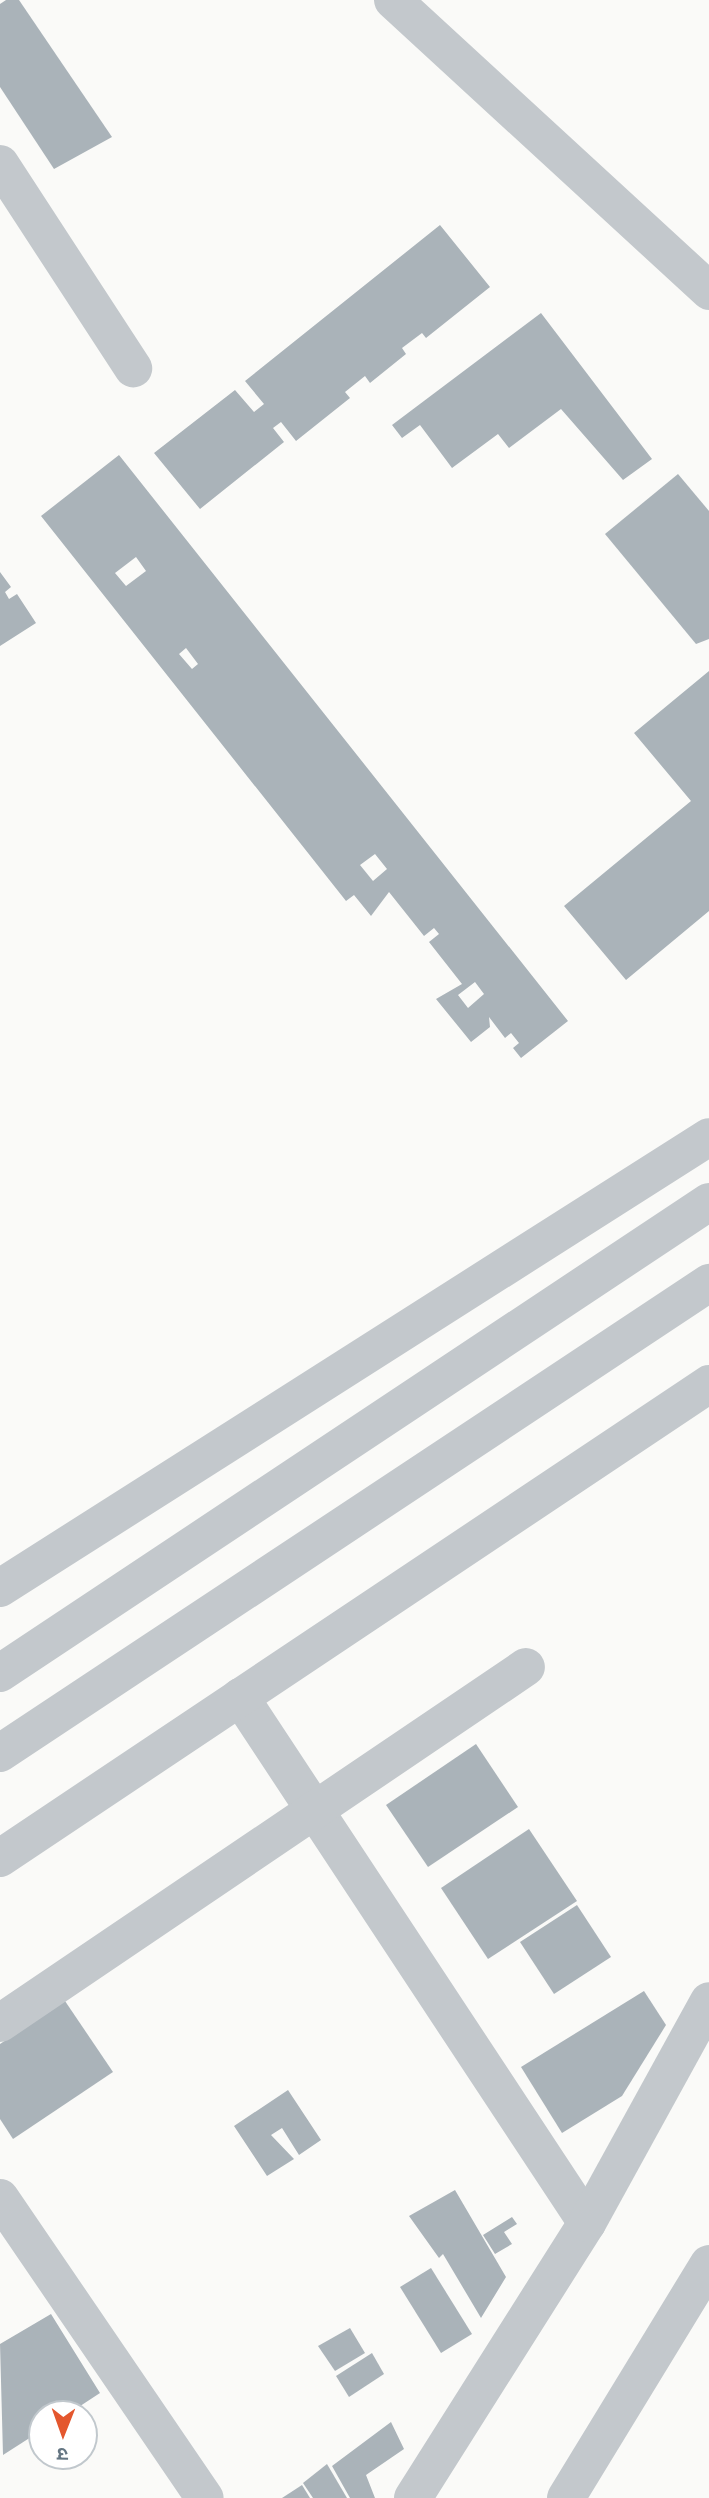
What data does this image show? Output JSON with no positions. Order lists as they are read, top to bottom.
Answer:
{
  "north": "bottom"
}
